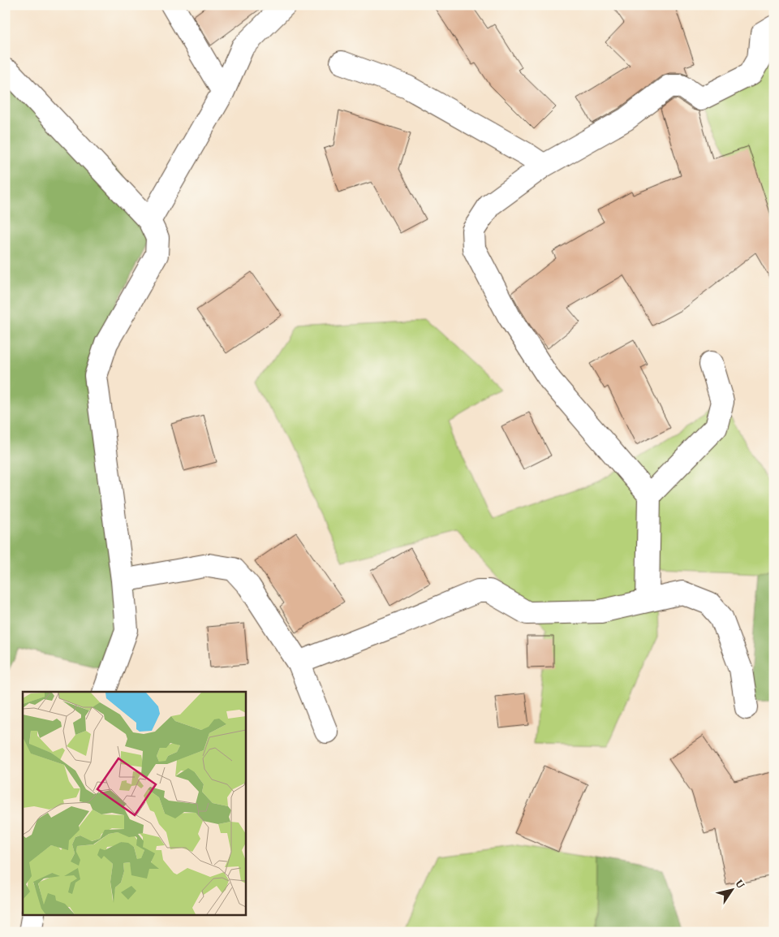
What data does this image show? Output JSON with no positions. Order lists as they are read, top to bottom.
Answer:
{
  "north": "top right"
}
